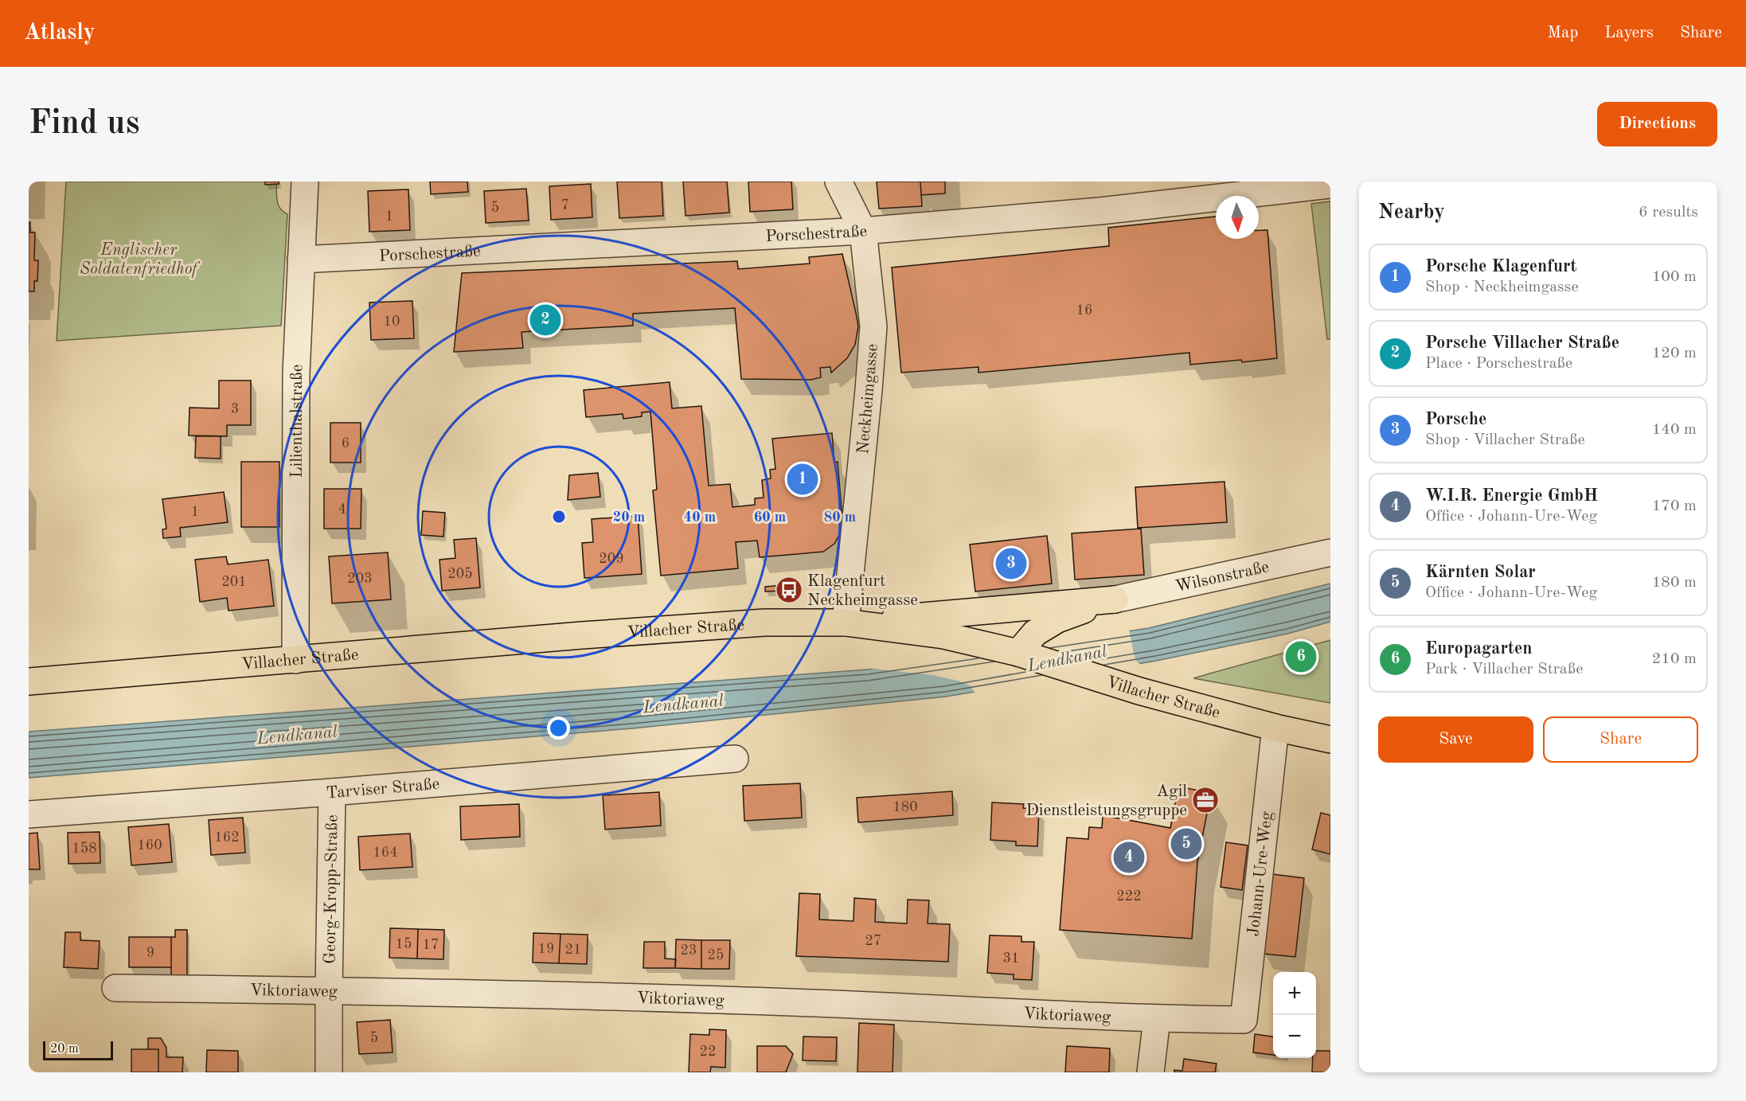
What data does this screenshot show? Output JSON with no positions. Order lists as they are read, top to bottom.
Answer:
{
  "streets": {
    "main road": ["Villacher Straße"],
    "street": [
      "Porschestraße",
      "Neckheimgasse",
      "Lilienthalstraße",
      "Wilsonstraße",
      "Tarviser Straße",
      "Johann-Ure-Weg",
      "Georg-Kropp-Straße",
      "Viktoriaweg"
    ]
  },
  "crossings": [
    ["Porschestraße", "Neckheimgasse"],
    ["Porschestraße", "Lilienthalstraße"],
    ["Neckheimgasse", "Villacher Straße"],
    ["Lilienthalstraße", "Villacher Straße"],
    ["Villacher Straße", "Johann-Ure-Weg"],
    ["Tarviser Straße", "Georg-Kropp-Straße"],
    ["Johann-Ure-Weg", "Viktoriaweg"],
    ["Georg-Kropp-Straße", "Viktoriaweg"]
  ],
  "water": ["Lendkanal"],
  "parks": ["Englischer Soldatenfriedhof"],
  "places": {
    "bus stop": ["Klagenfurt Neckheimgasse"],
    "office": ["Agil Dienstleistungsgruppe"]
  },
  "house_numbers": [
    "7",
    "5",
    "1",
    "16",
    "10",
    "3",
    "6",
    "4",
    "1",
    "209",
    "205",
    "203",
    "201",
    "180",
    "162",
    "160",
    "158",
    "164",
    "222",
    "27",
    "15",
    "17",
    "19",
    "21",
    "23",
    "9",
    "25",
    "31",
    "5",
    "22"
  ],
  "scale_bar": "20 m",
  "north": "bottom",
  "page": {
    "header": "Atlasly",
    "nav": ["Map", "Layers", "Share"],
    "buttons": [
      "Directions",
      ["Save", "Share"]
    ],
    "title": "Find us",
    "heading": ["Nearby", "6 results"],
    "list": [
      {
        "mark": "1",
        "name": "Porsche Klagenfurt",
        "note": "Shop · Neckheimgasse",
        "value": "100 m"
      },
      {
        "mark": "2",
        "name": "Porsche Villacher Straße",
        "note": "Place · Porschestraße",
        "value": "120 m"
      },
      {
        "mark": "3",
        "name": "Porsche",
        "note": "Shop · Villacher Straße",
        "value": "140 m"
      },
      {
        "mark": "4",
        "name": "W.I.R. Energie GmbH",
        "note": "Office · Johann-Ure-Weg",
        "value": "170 m"
      },
      {
        "mark": "5",
        "name": "Kärnten Solar",
        "note": "Office · Johann-Ure-Weg",
        "value": "180 m"
      },
      {
        "mark": "6",
        "name": "Europagarten",
        "note": "Park · Villacher Straße",
        "value": "210 m"
      }
    ],
    "pins": [
      "2",
      "1",
      "3",
      "6",
      "5",
      "4"
    ],
    "map_buttons": ["+", "−"],
    "scale": "20 m"
  },
  "rings": [
    "20 m",
    "40 m",
    "60 m",
    "80 m"
  ]
}
